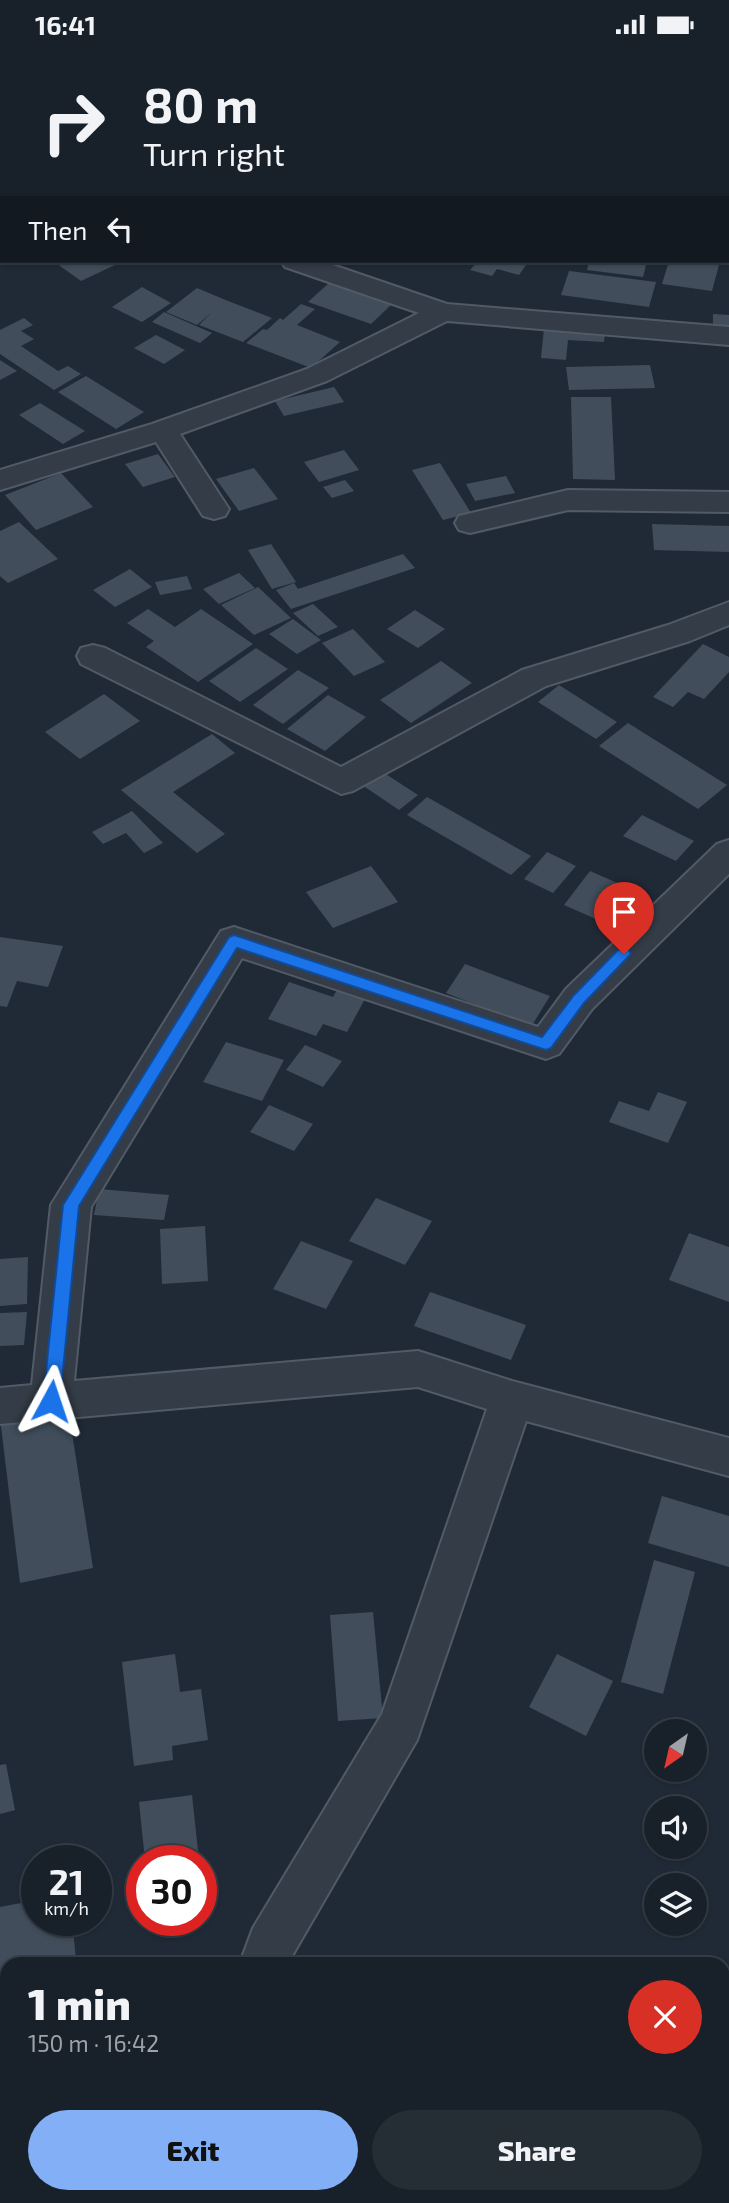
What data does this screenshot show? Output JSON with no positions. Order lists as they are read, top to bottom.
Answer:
{
  "north": "bottom left",
  "page": {
    "status": "16:41",
    "turn": ["80 m", "Turn right"],
    "then": "Then",
    "speed": "21 km/h",
    "limit": "30",
    "heading": ["1 min", "150 m · 16:42"],
    "buttons": ["Exit", "Share"]
  }
}
